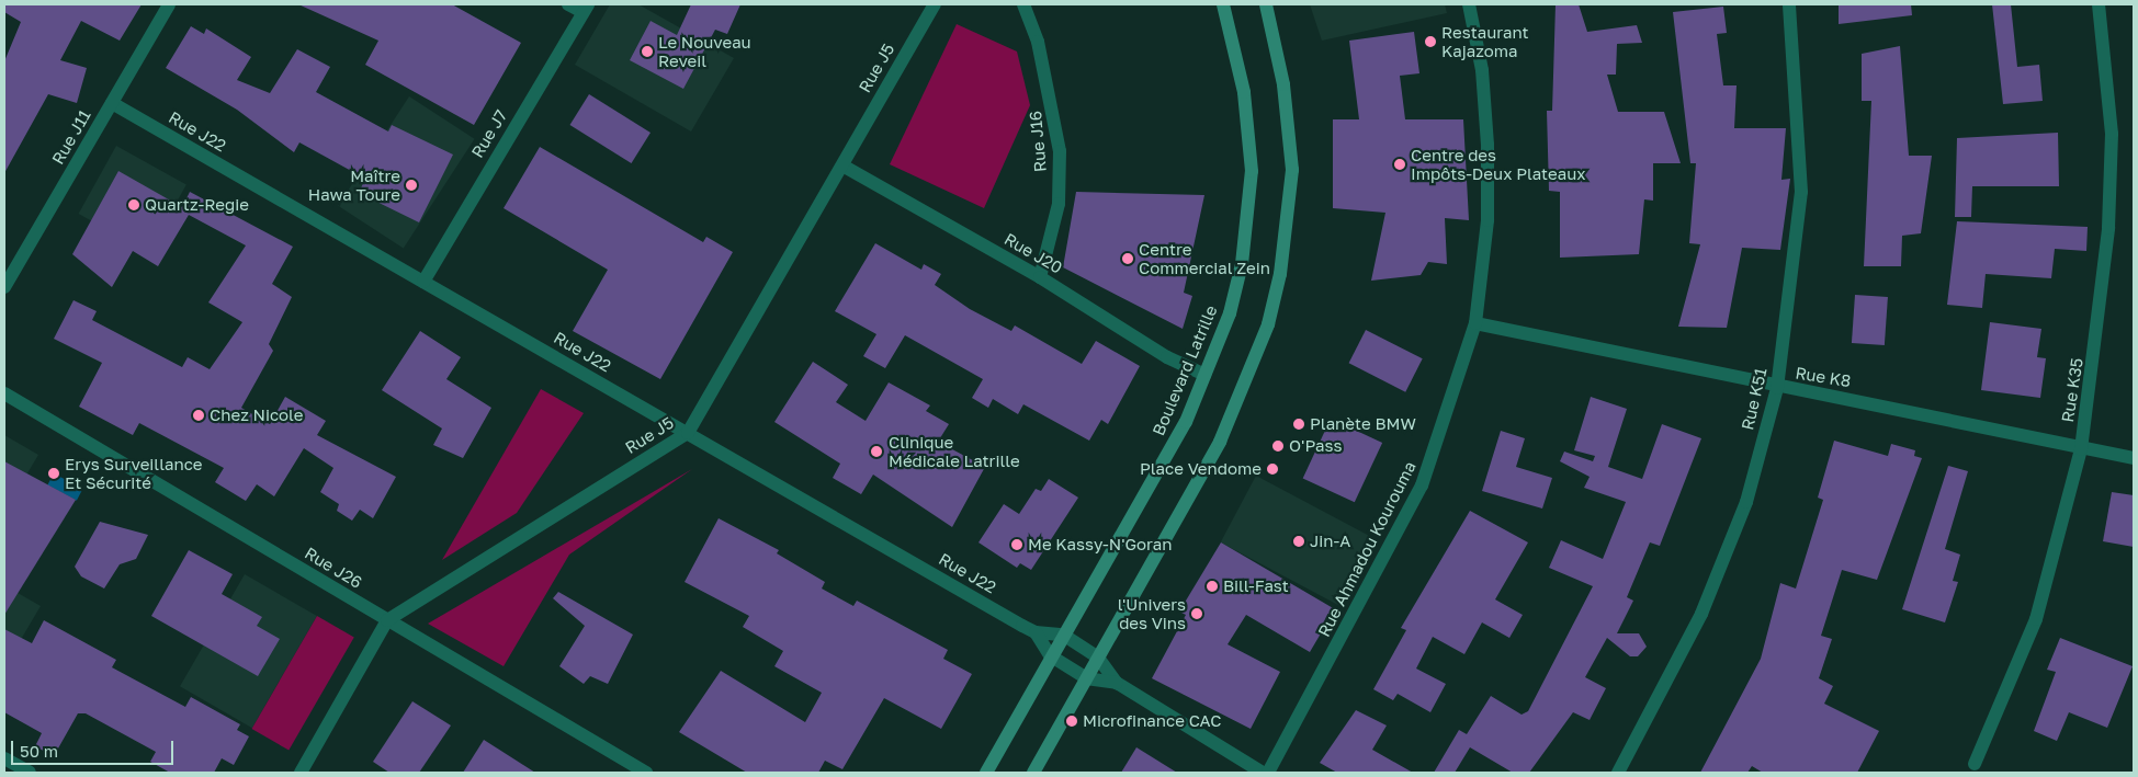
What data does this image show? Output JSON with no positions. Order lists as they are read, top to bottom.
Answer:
{
  "streets": {
    "main road": ["Boulevard Latrille"],
    "street": [
      "Rue J5",
      "Rue J22",
      "Rue J7",
      "Rue J11",
      "Rue J16",
      "Rue J20",
      "Rue K8",
      "Rue K35",
      "Rue K51",
      "Rue Ahmadou Kourouma",
      "Rue J26"
    ]
  },
  "crossings": [
    ["Rue J5", "Rue J22"],
    ["Rue J5", "Rue J20"],
    ["Rue J5", "Rue J26"],
    ["Rue J22", "Rue J7"],
    ["Rue J22", "Rue J11"],
    ["Rue J22", "Boulevard Latrille"],
    ["Rue J16", "Rue J20"],
    ["Rue J20", "Boulevard Latrille"],
    ["Rue K8", "Rue K35"],
    ["Rue K8", "Rue K51"],
    ["Rue K8", "Rue Ahmadou Kourouma"]
  ],
  "places": [
    "Restaurant Kajazoma",
    "Le Nouveau Reveil",
    "Centre des Impôts-Deux Plateaux",
    "Maître Hawa Toure",
    "Quartz-Regie",
    "Centre Commercial Zein",
    "Chez Nicole",
    "Planète BMW",
    "O'Pass",
    "Clinique Médicale Latrille",
    "Place Vendome",
    "Erys Surveillance Et Sécurité",
    "Jin-A",
    "Me Kassy-N'Goran",
    "Bill-Fast",
    "l'Univers des Vins",
    "Microfinance CAC"
  ],
  "scale_bar": "50 m"
}
